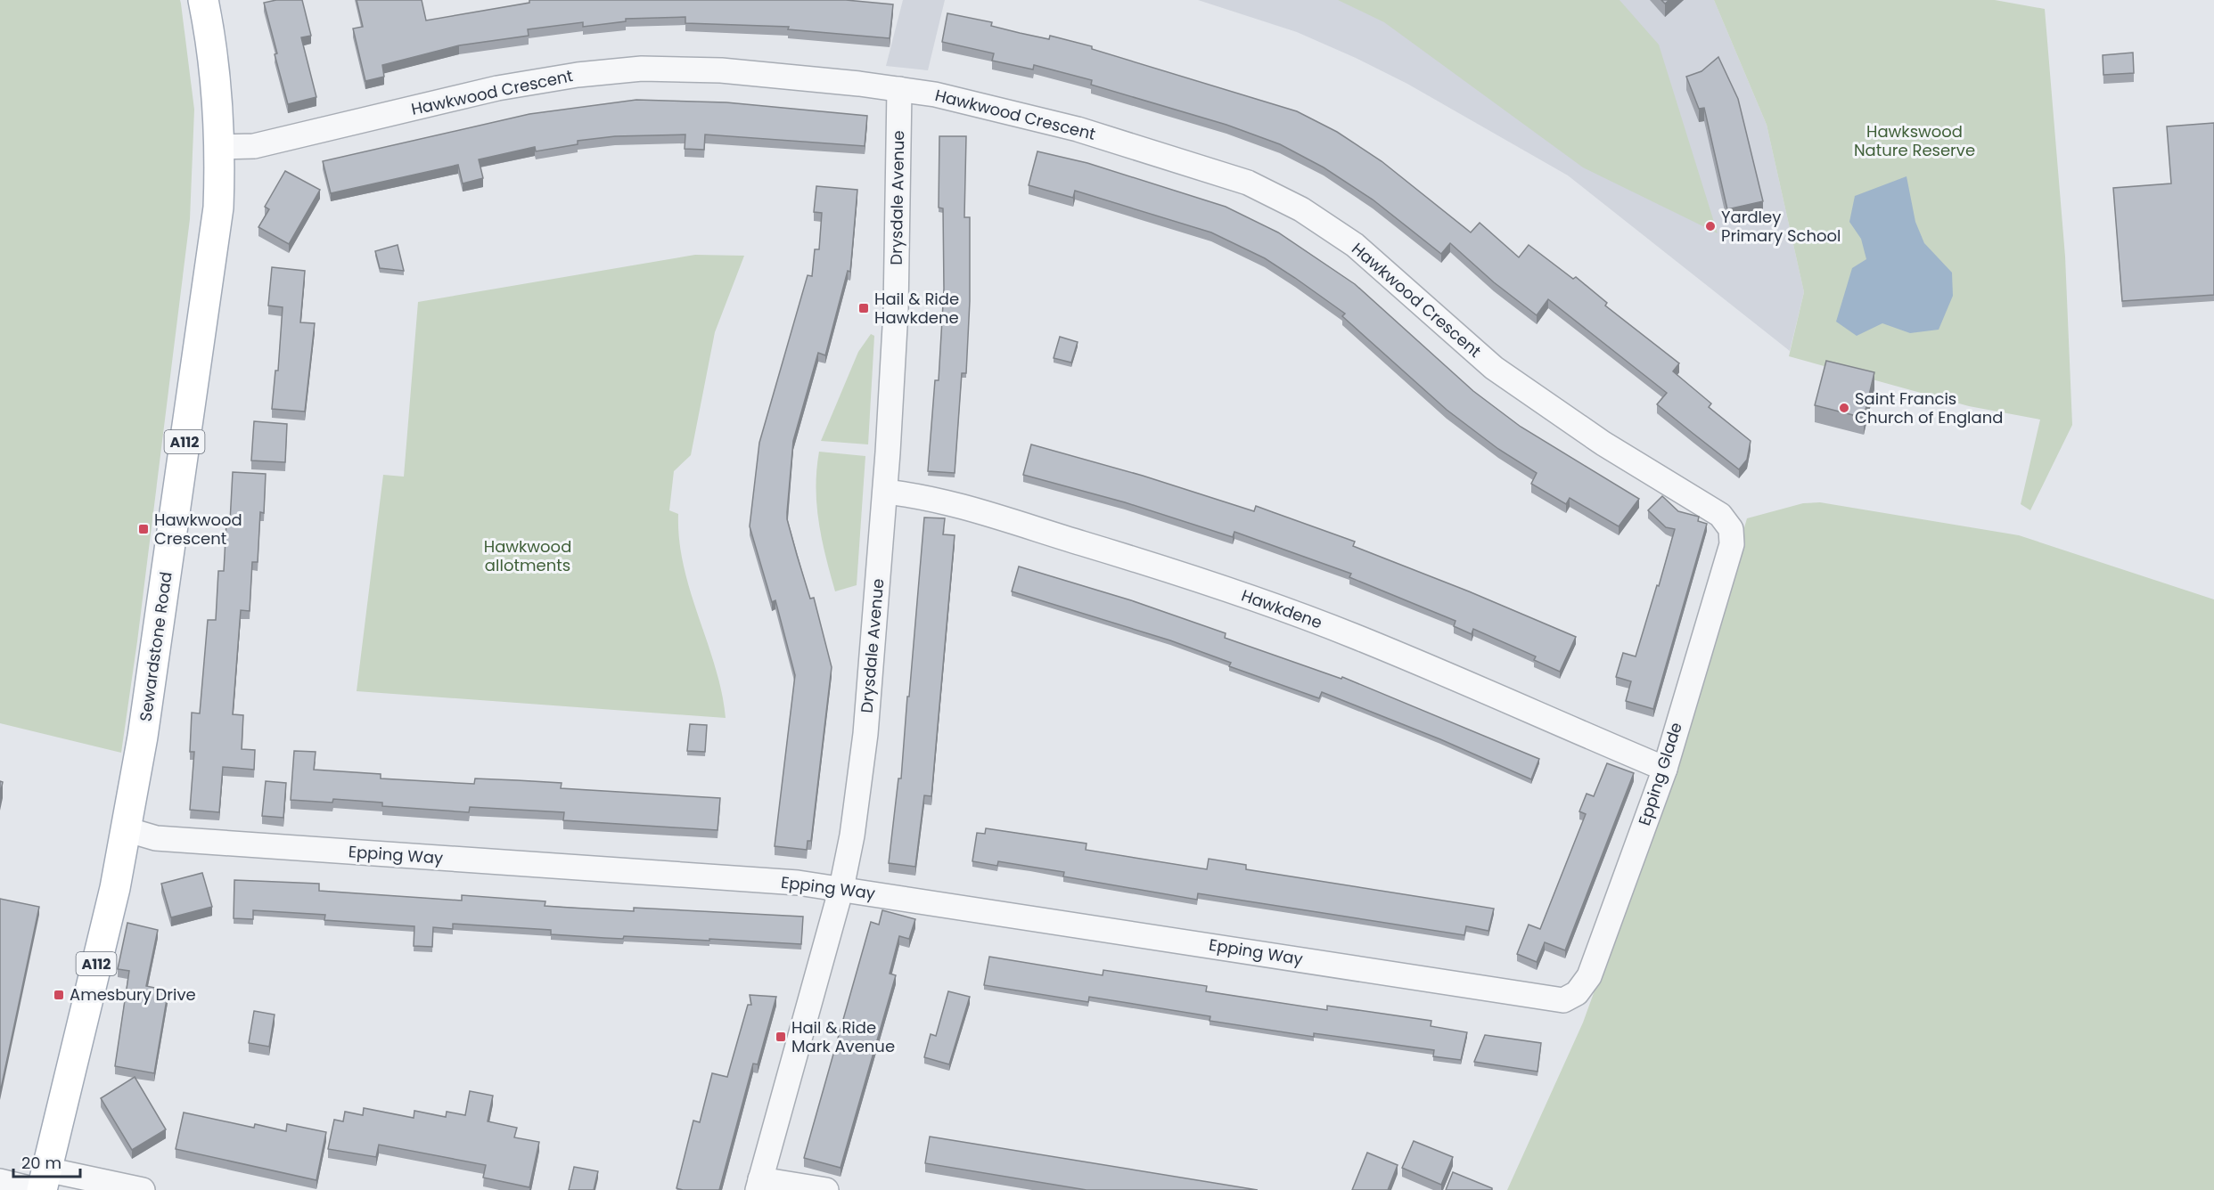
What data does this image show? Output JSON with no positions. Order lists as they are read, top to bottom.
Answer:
{
  "streets": {
    "main road": ["A112", "Sewardstone Road"],
    "street": [
      "Hawkwood Crescent",
      "Drysdale Avenue",
      "Hawkdene",
      "Epping Glade",
      "Epping Way"
    ]
  },
  "crossings": [
    ["Hawkwood Crescent", "Drysdale Avenue"],
    ["Hawkwood Crescent", "Sewardstone Road"],
    ["Hawkwood Crescent", "Epping Glade"],
    ["Drysdale Avenue", "Hawkdene"],
    ["Drysdale Avenue", "Epping Way"],
    ["Hawkdene", "Epping Glade"],
    ["Sewardstone Road", "Epping Way"],
    ["Epping Glade", "Epping Way"]
  ],
  "parks": ["Hawkswood Nature Reserve", "Hawkwood allotments"],
  "places": {
    "other": ["Yardley Primary School", "Saint Francis Church of England"],
    "transit": [
      "Hail & Ride Hawkdene",
      "Hawkwood Crescent",
      "Amesbury Drive",
      "Hail & Ride Mark Avenue"
    ]
  },
  "scale_bar": "20 m"
}
